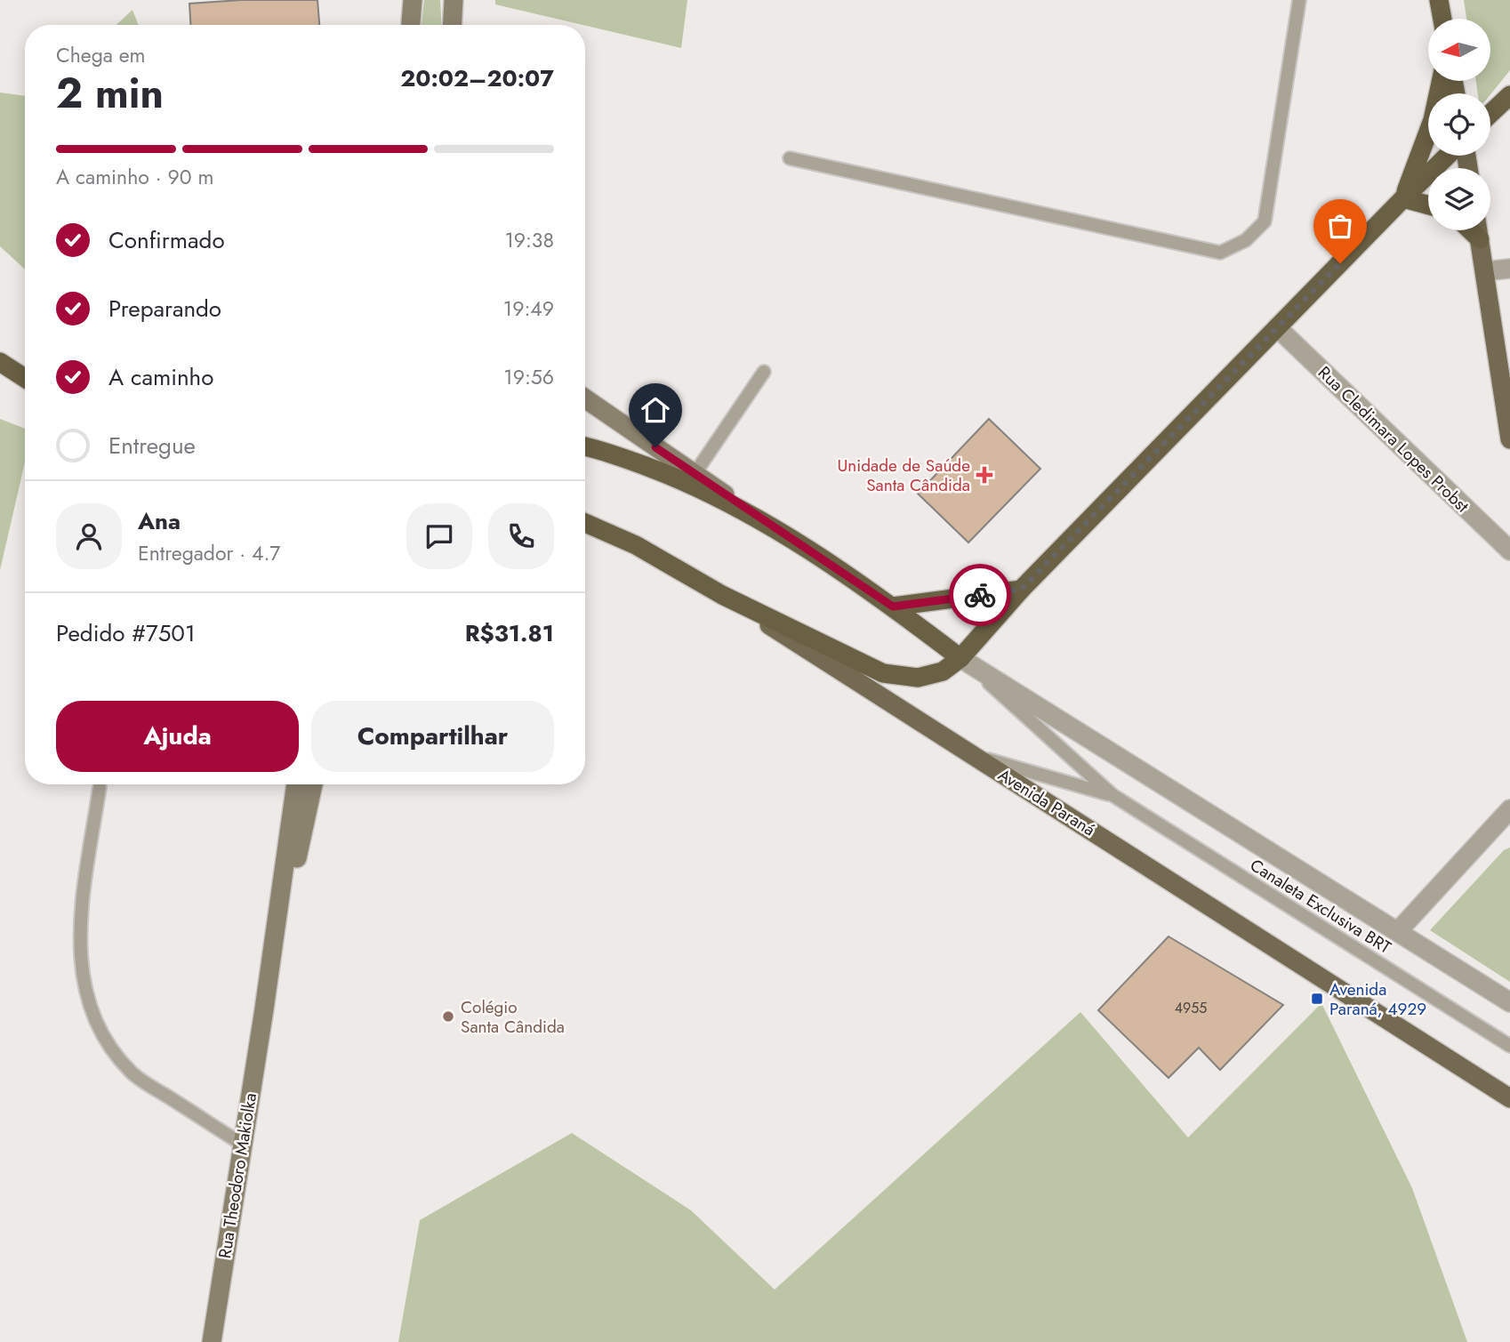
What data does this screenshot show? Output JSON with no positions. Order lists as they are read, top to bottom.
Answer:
{
  "streets": {
    "highway": ["Avenida Paraná"],
    "main road": ["Rua Theodoro Makiolka"],
    "street": ["Rua Cledimara Lopes Probst"],
    "lane": ["Canaleta Exclusiva BRT"]
  },
  "crossings": [
    ["Avenida Paraná", "Canaleta Exclusiva BRT"]
  ],
  "places": {
    "health": ["Unidade de Saúde Santa Cândida"],
    "transit": ["Avenida Paraná, 4929"],
    "other": ["Colégio Santa Cândida"]
  },
  "house_numbers": ["4955"],
  "north": "left",
  "page": {
    "heading": ["2 min", "Chega em", "20:02–20:07"],
    "panel": [
      "Ana",
      "Entregador · 4.7",
      "Pedido #7501",
      "R$31.81"
    ],
    "bar": "A caminho · 90 m",
    "list": [
      ["Confirmado", "19:38"],
      ["Preparando", "19:49"],
      ["A caminho", "19:56"],
      "Entregue"
    ],
    "buttons": ["Ajuda", "Compartilhar"]
  }
}
